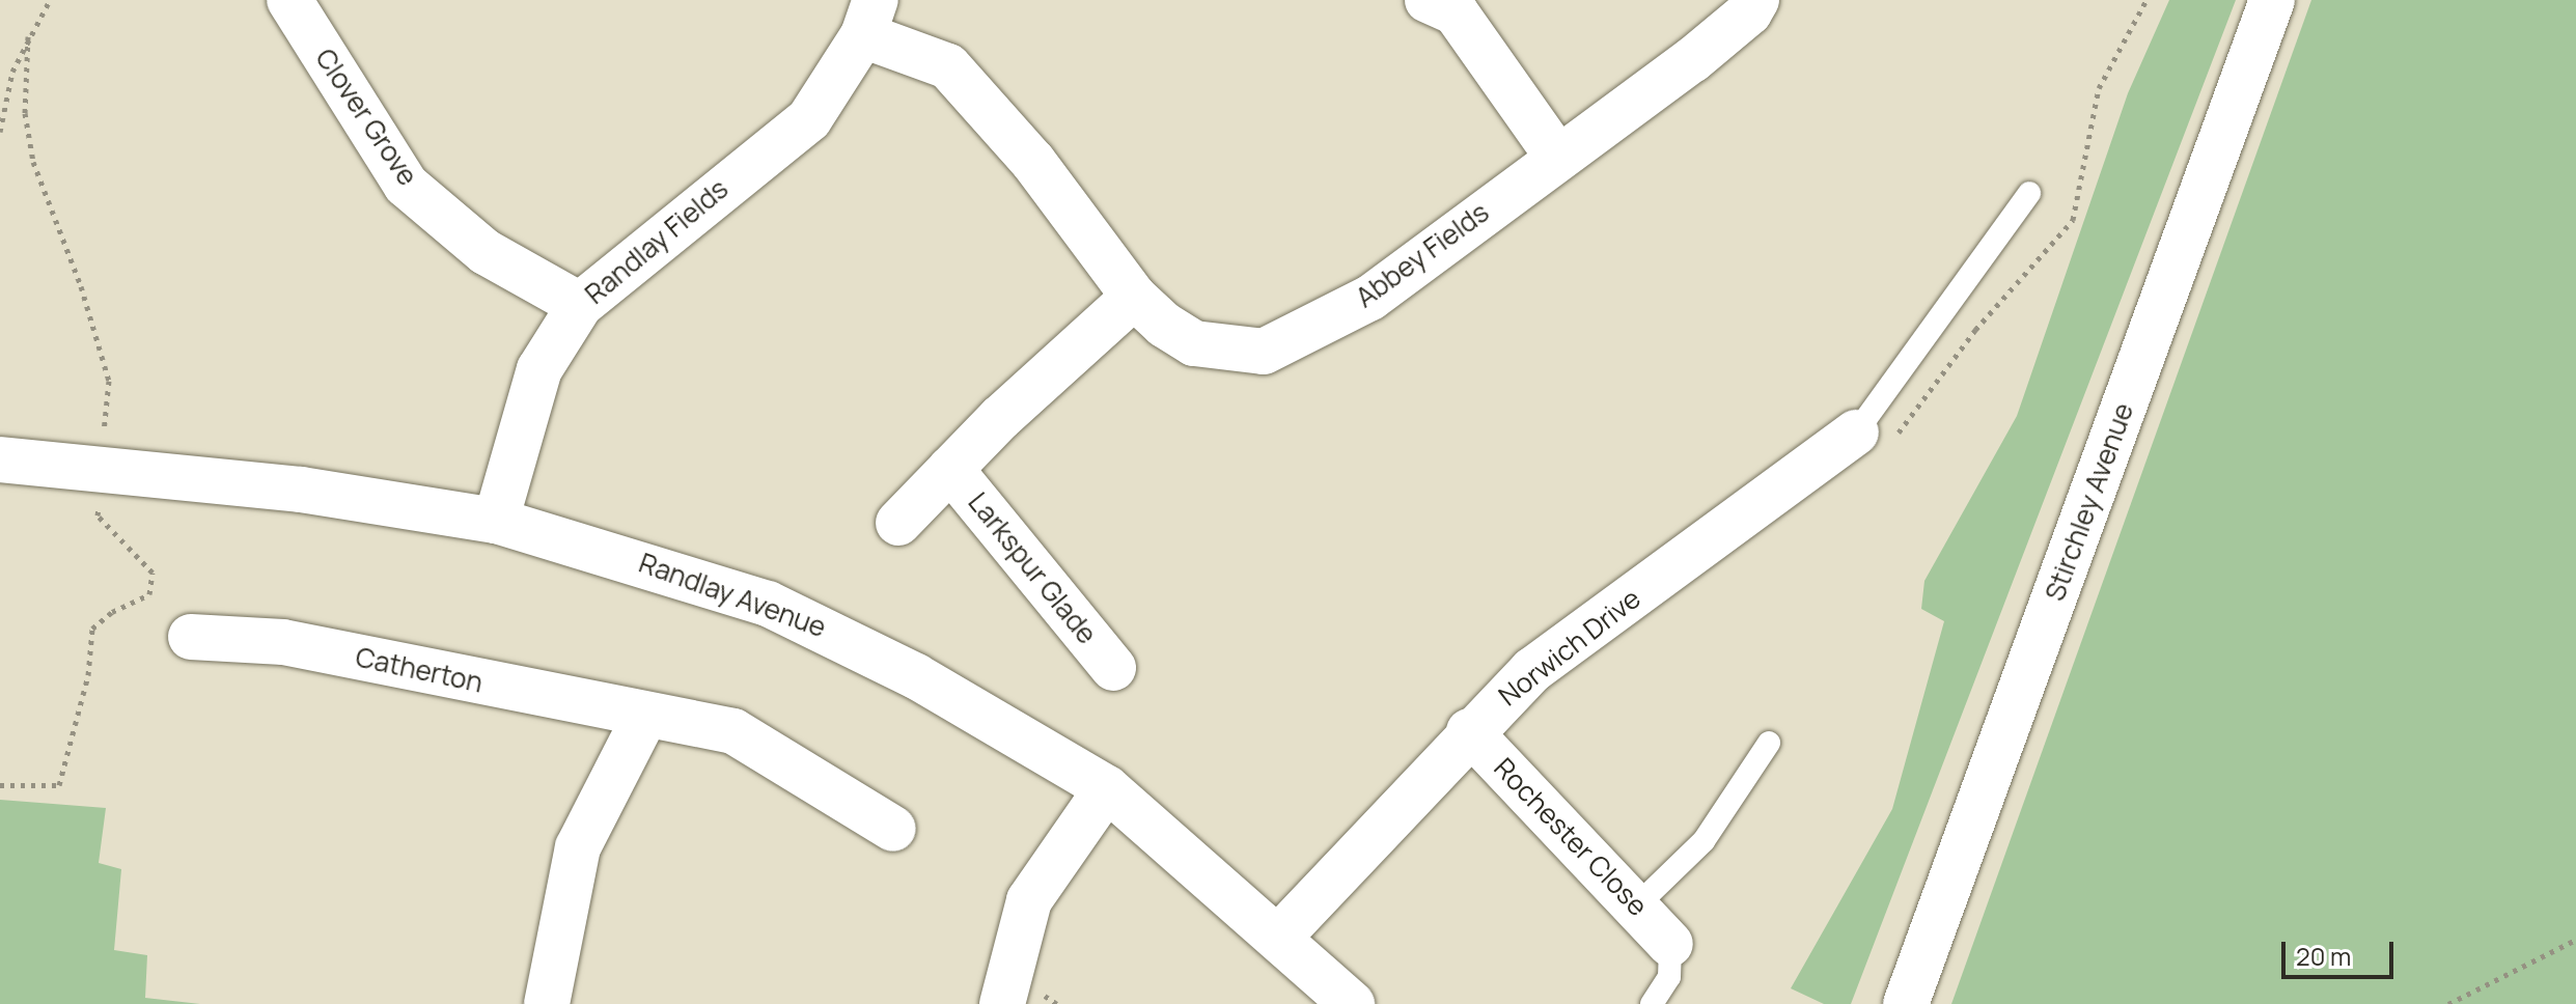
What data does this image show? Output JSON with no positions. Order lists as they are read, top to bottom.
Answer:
{
  "streets": {
    "street": [
      "Clover Grove",
      "Randlay Fields",
      "Abbey Fields",
      "Stirchley Avenue",
      "Larkspur Glade",
      "Randlay Avenue",
      "Norwich Drive",
      "Catherton",
      "Rochester Close"
    ]
  },
  "crossings": [
    ["Clover Grove", "Randlay Fields"],
    ["Randlay Fields", "Abbey Fields"],
    ["Randlay Fields", "Randlay Avenue"],
    ["Abbey Fields", "Larkspur Glade"],
    ["Randlay Avenue", "Norwich Drive"],
    ["Norwich Drive", "Rochester Close"]
  ],
  "scale_bar": "20 m"
}
